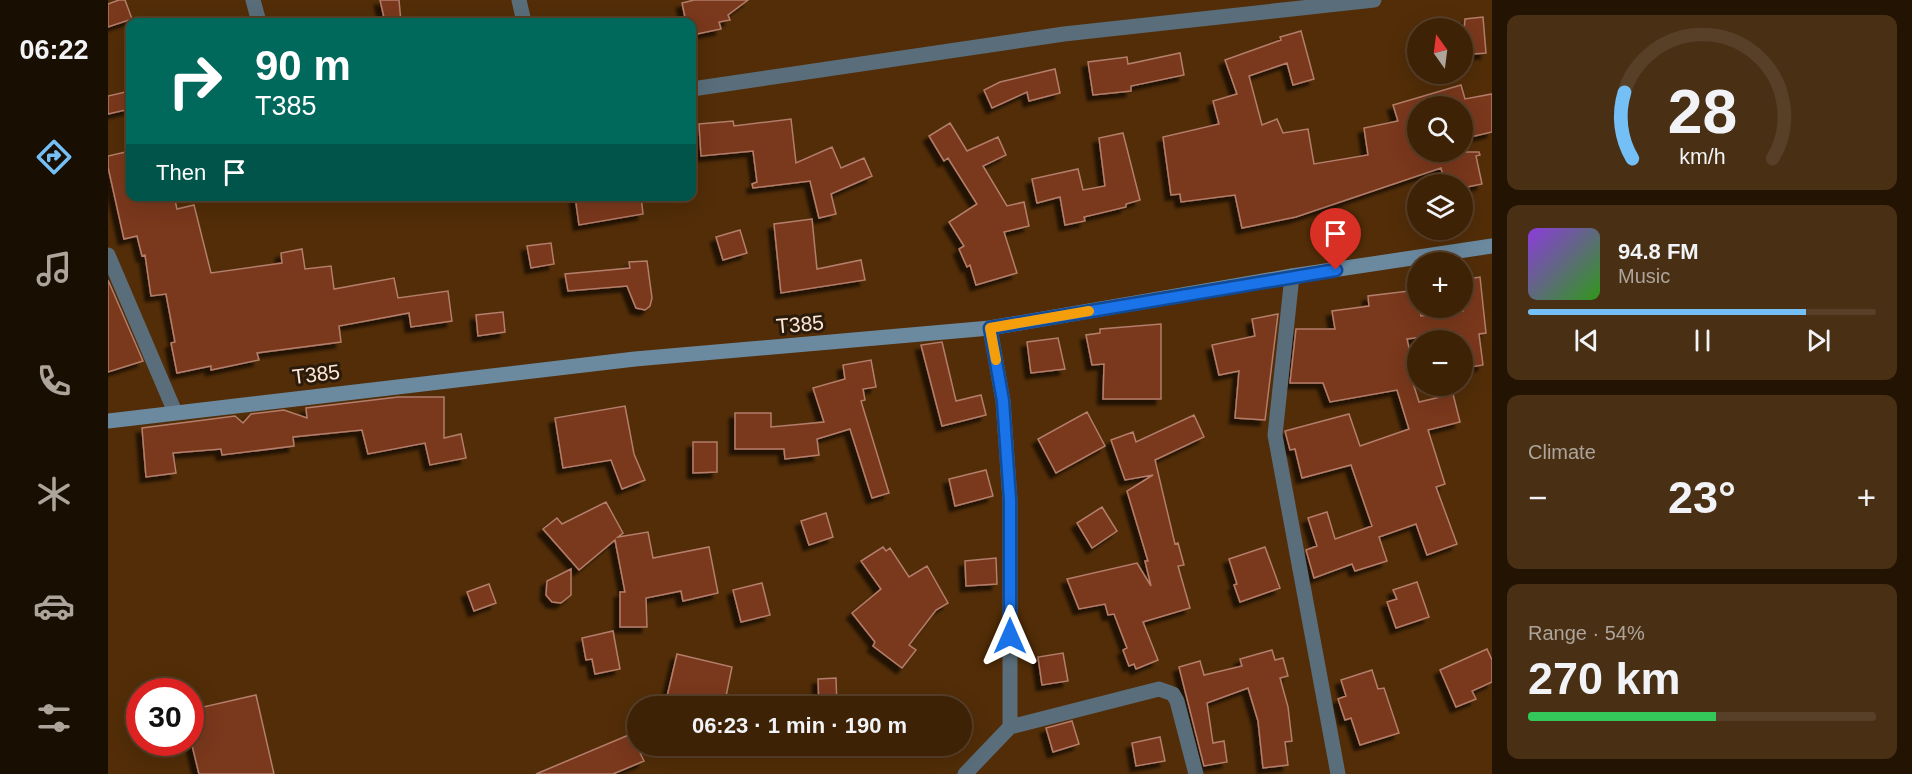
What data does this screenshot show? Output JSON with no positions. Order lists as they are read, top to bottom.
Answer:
{
  "streets": {
    "street": ["T385"]
  },
  "north": "top",
  "page": {
    "tabs": "06:22",
    "map_buttons": ["+", "−"],
    "turn": ["90 m", "T385"],
    "then": "Then",
    "song": ["94.8 FM", "Music"],
    "tile": [
      "Climate",
      ["Range · 54%", "270 km"]
    ],
    "heat": ["−", "23°", "+"],
    "limit": "30",
    "trip": "06:23 · 1 min · 190 m",
    "gauge": ["28", "km/h"]
  }
}
